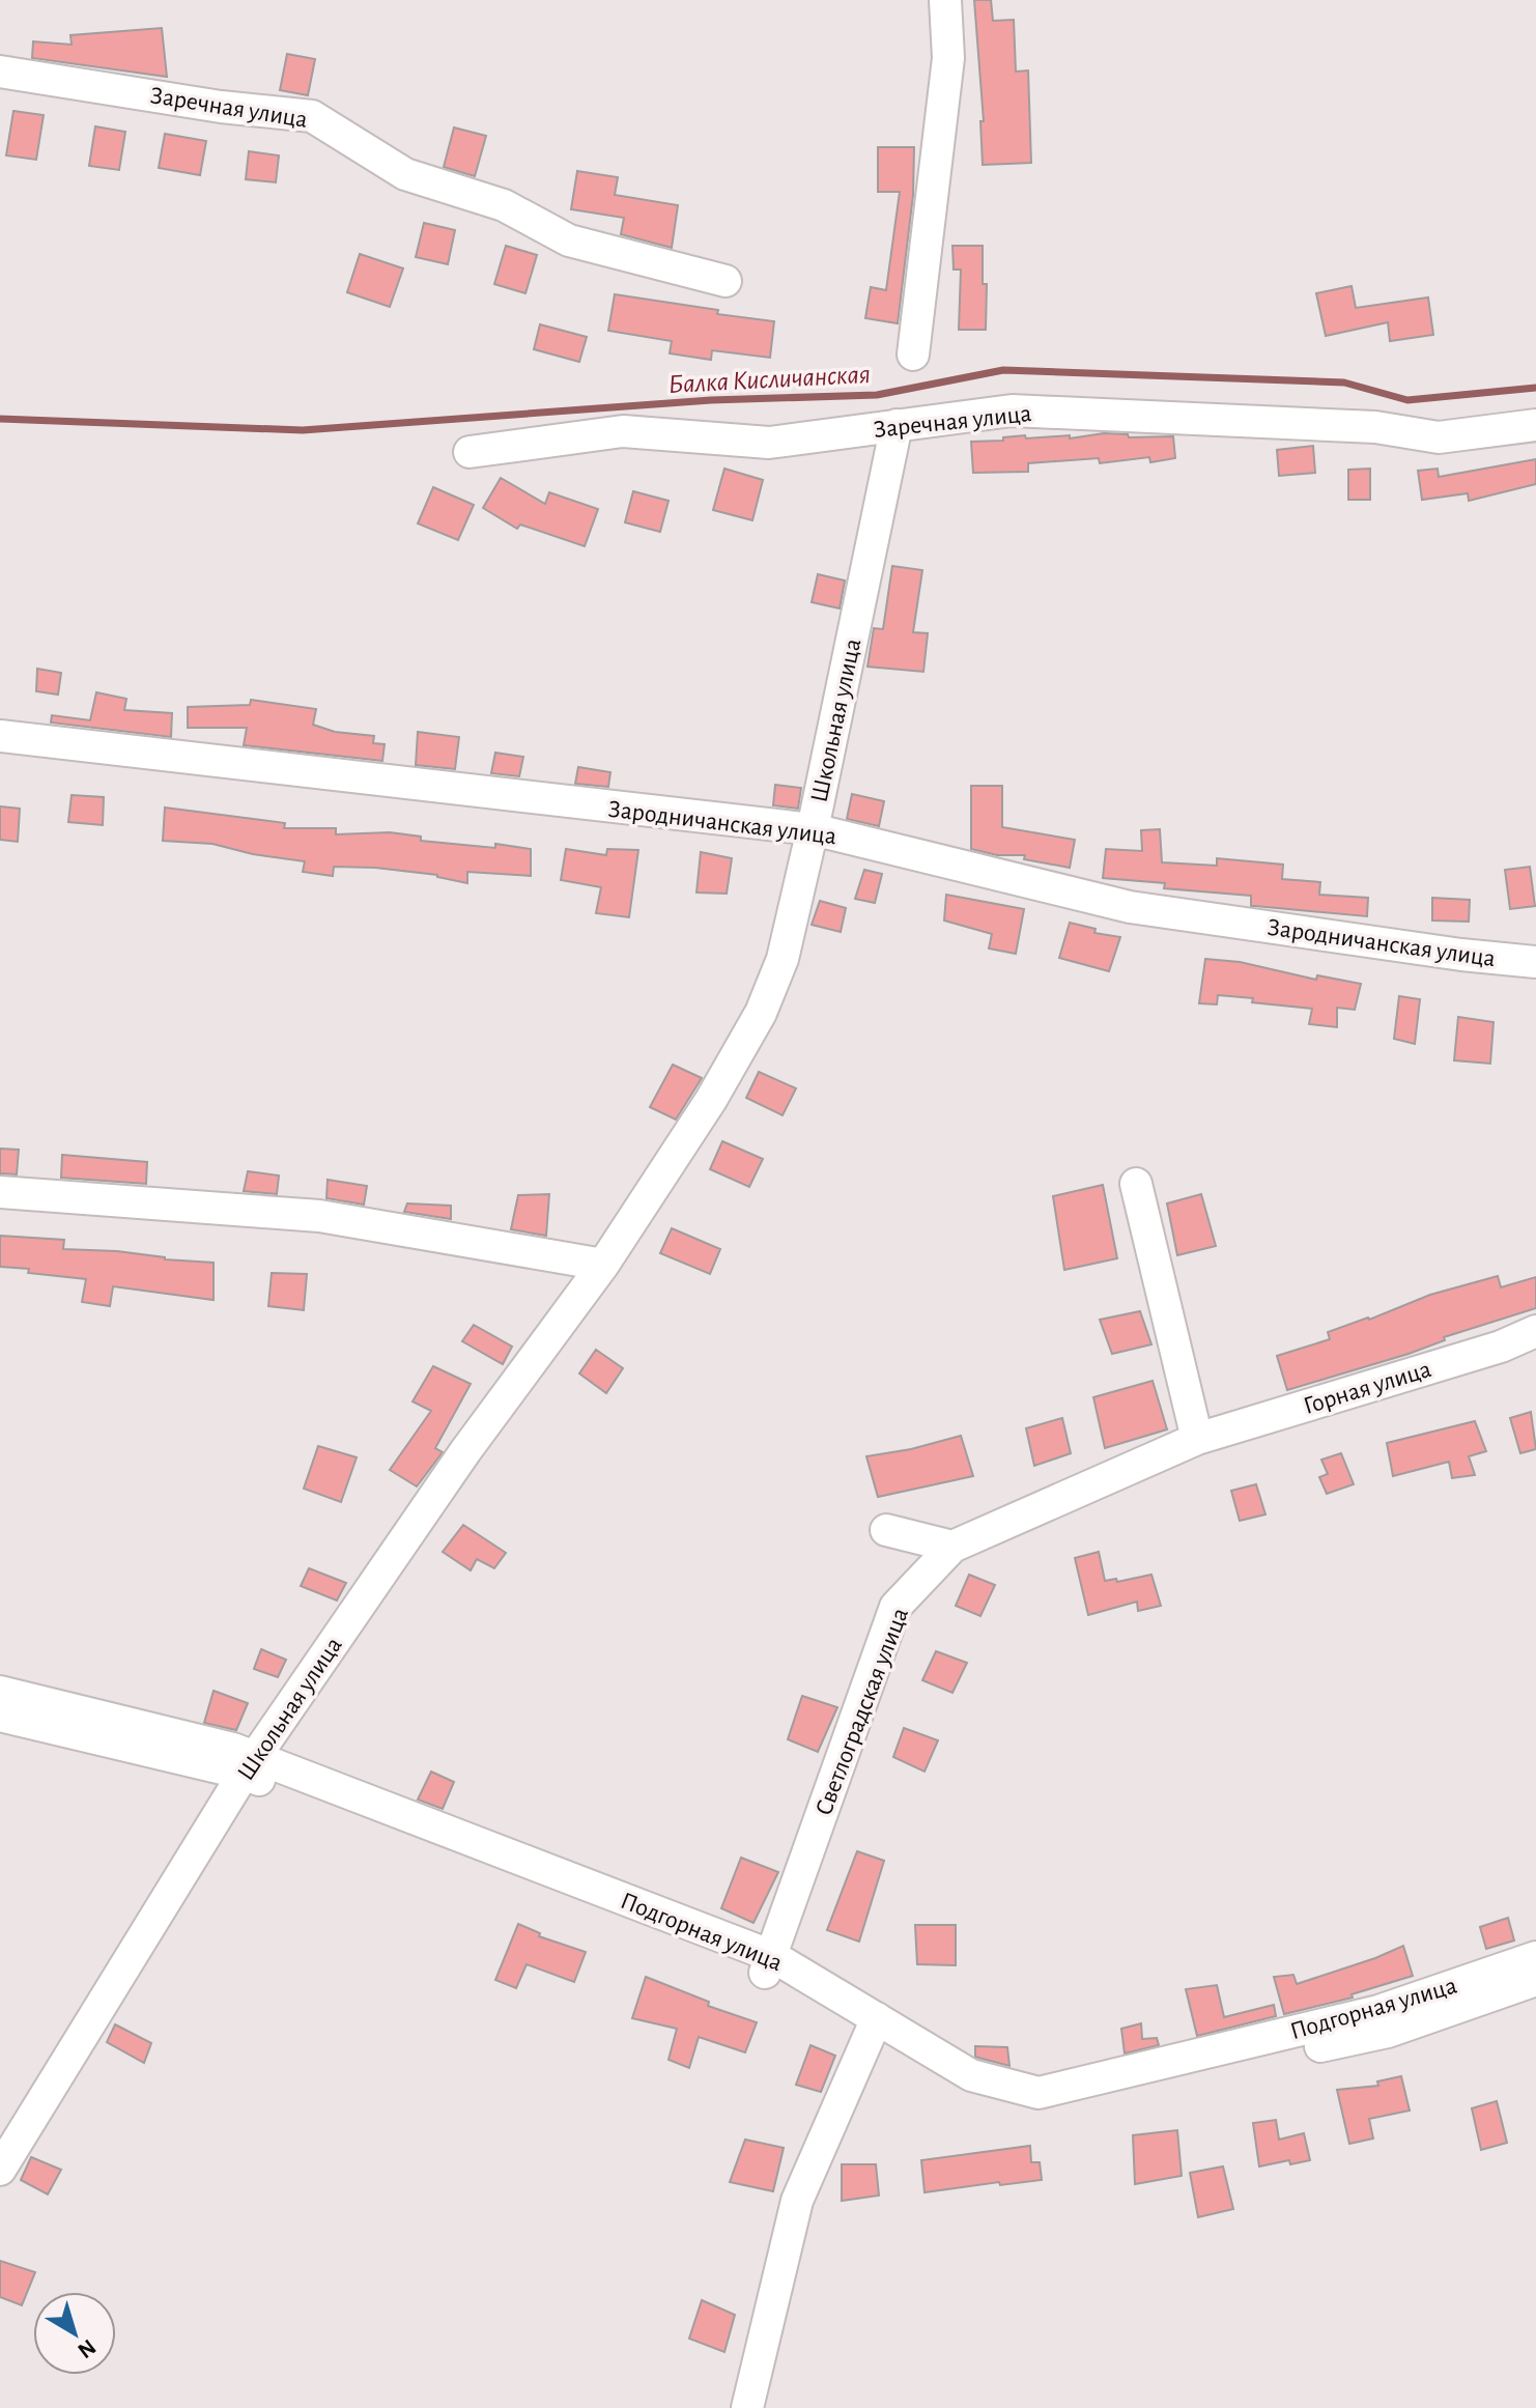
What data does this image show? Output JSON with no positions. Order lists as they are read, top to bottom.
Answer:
{
  "streets": {
    "street": [
      "Заречная улица",
      "Школьная улица",
      "Зародничанская улица",
      "Горная улица",
      "Светлоградская улица",
      "Подгорная улица"
    ]
  },
  "crossings": [
    ["Заречная улица", "Школьная улица"],
    ["Школьная улица", "Зародничанская улица"],
    ["Школьная улица", "Подгорная улица"],
    ["Горная улица", "Светлоградская улица"],
    ["Светлоградская улица", "Подгорная улица"]
  ],
  "water": ["Балка Кисличанская"],
  "north": "bottom right"
}
